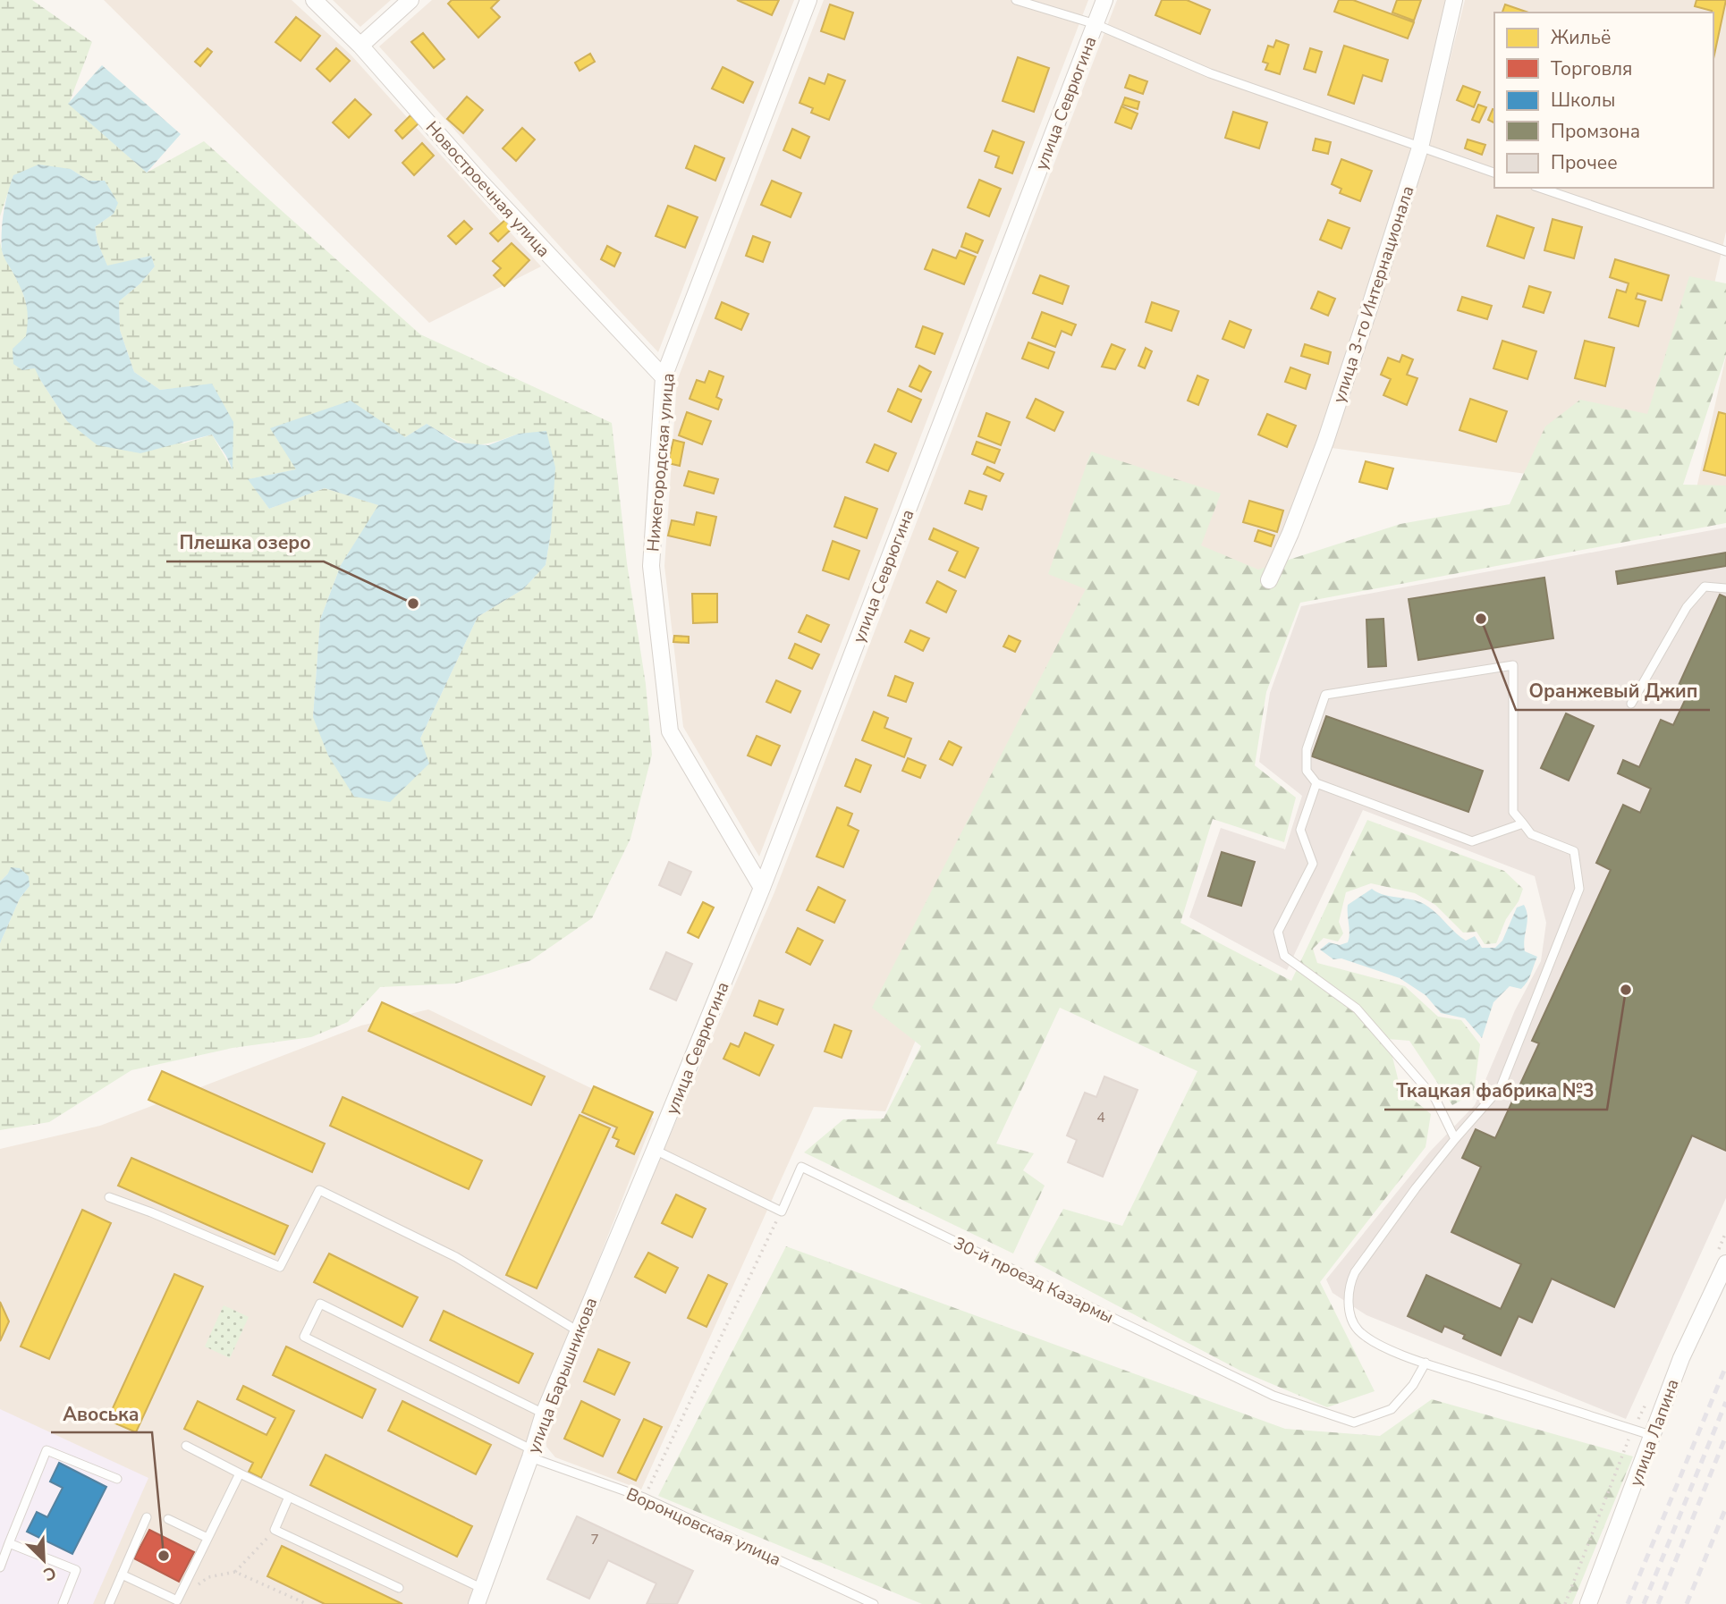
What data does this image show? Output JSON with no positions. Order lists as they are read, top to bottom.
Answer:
{
  "streets": {
    "street": [
      "улица Севрюгина",
      "Новостроечная улица",
      "улица 3-го Интернационала",
      "Нижегородская улица",
      "улица Барышникова",
      "улица Лапина"
    ],
    "lane": ["30-й проезд Казармы", "Воронцовская улица"]
  },
  "crossings": [
    ["улица Севрюгина", "Нижегородская улица"],
    ["улица Севрюгина", "улица Барышникова"],
    ["Новостроечная улица", "Нижегородская улица"],
    ["улица Барышникова", "Воронцовская улица"]
  ],
  "places": [
    "Плешка озеро",
    "Оранжевый Джип",
    "Ткацкая фабрика №3",
    "Авоська"
  ],
  "house_numbers": ["4", "7"],
  "legend": [
    "Жильё",
    "Торговля",
    "Школы",
    "Промзона",
    "Прочее"
  ],
  "north": "bottom right"
}
